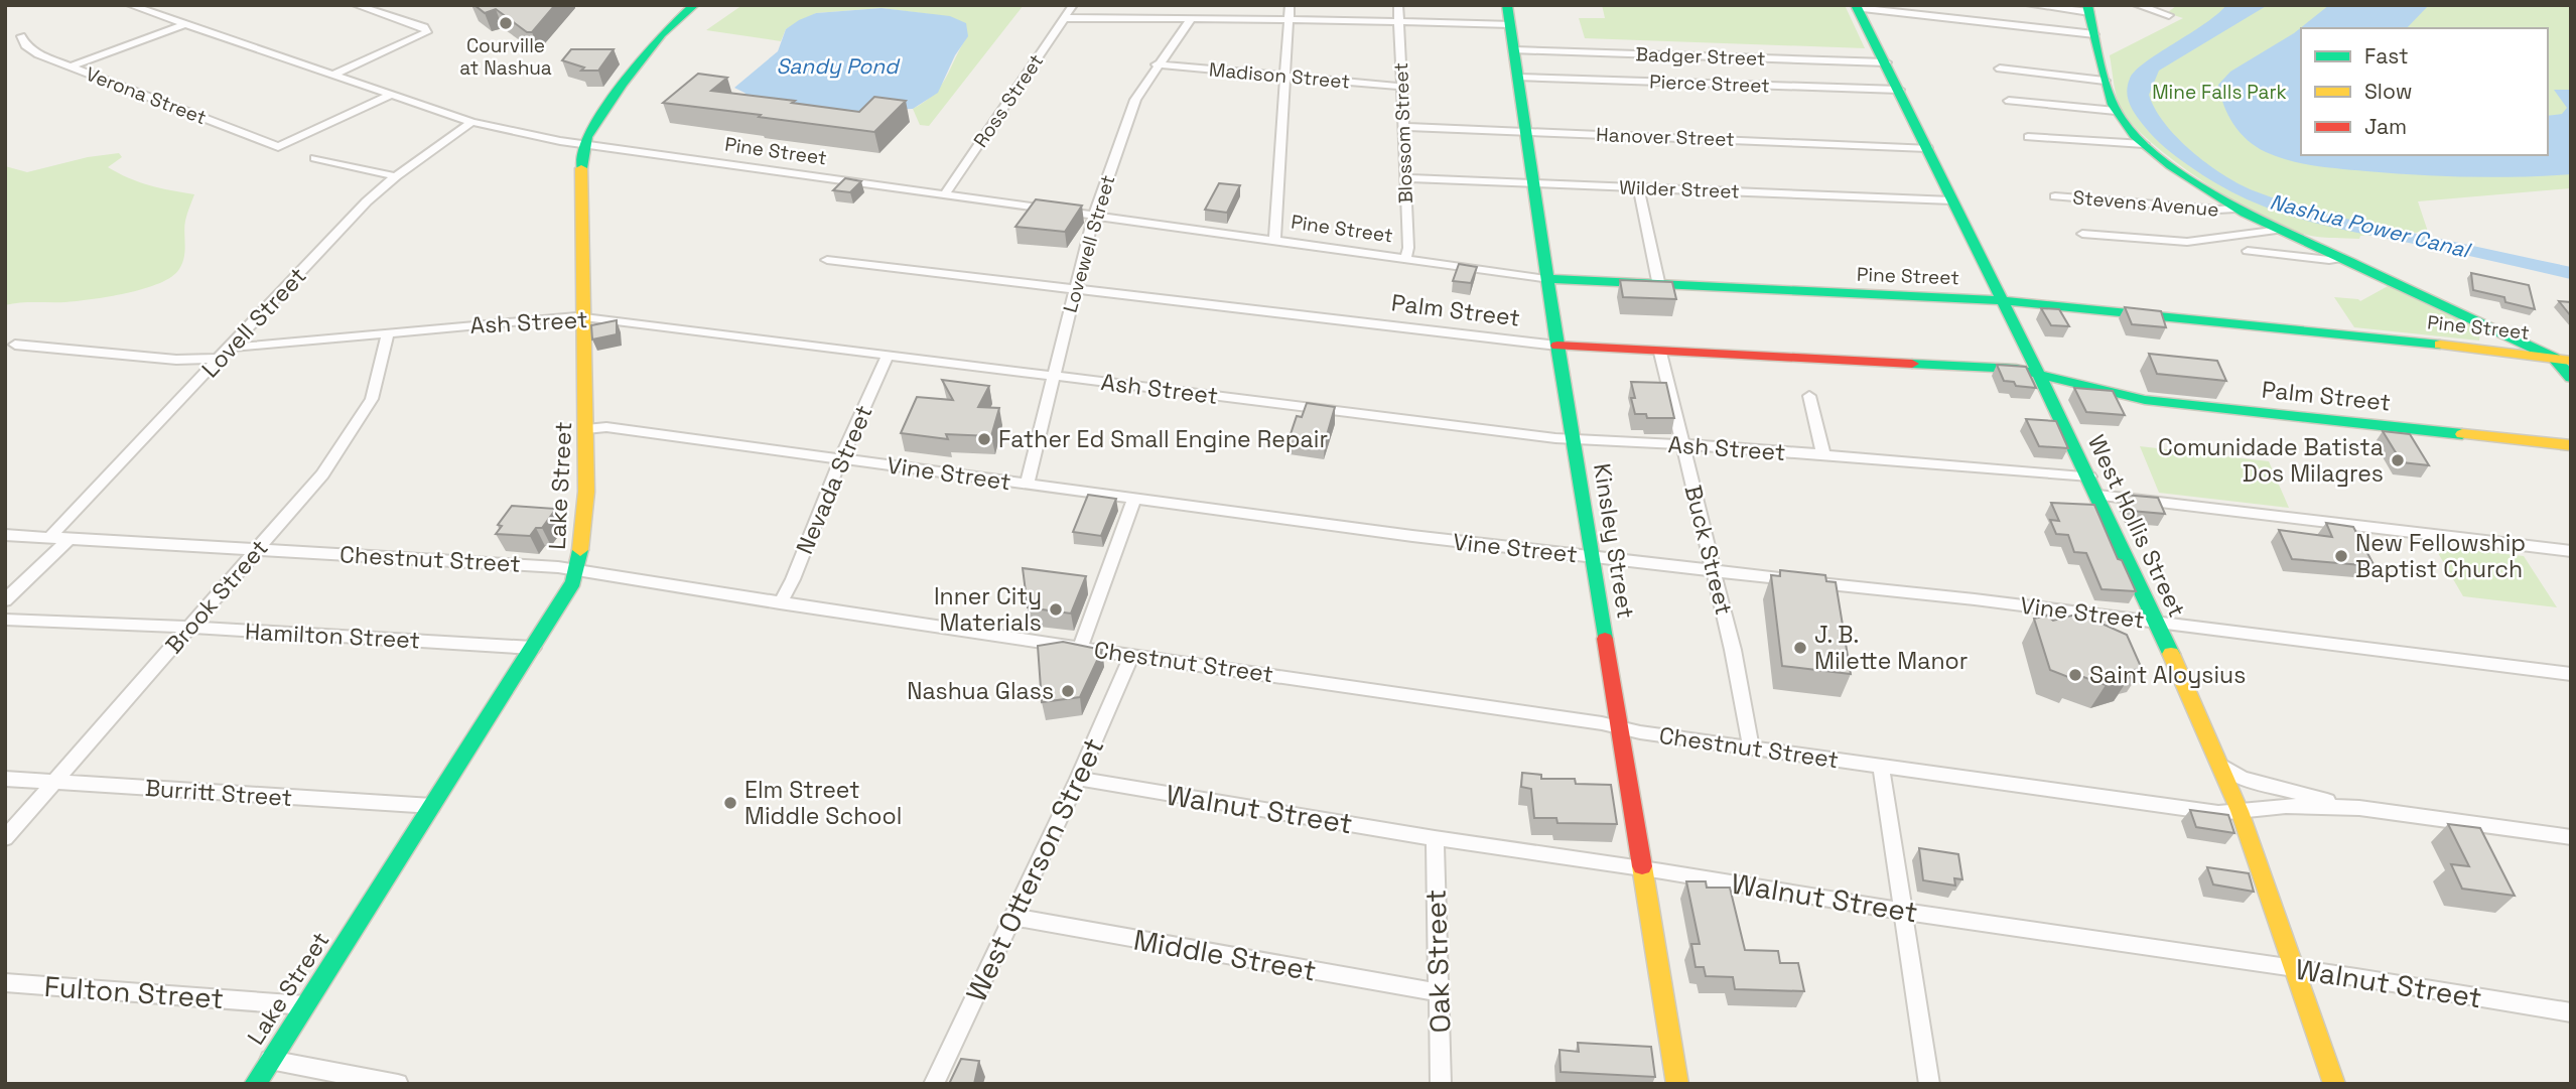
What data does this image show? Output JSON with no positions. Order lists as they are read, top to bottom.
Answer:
{
  "streets": {
    "street": [
      "Badger Street",
      "Madison Street",
      "Pierce Street",
      "Verona Street",
      "Ross Street",
      "Blossom Street",
      "Hanover Street",
      "Pine Street",
      "Wilder Street",
      "Stevens Avenue",
      "Lovewell Street",
      "Palm Street",
      "Lovell Street",
      "Ash Street",
      "Vine Street",
      "Nevada Street",
      "Lake Street",
      "West Hollis Street",
      "Kinsley Street",
      "Buck Street",
      "Chestnut Street",
      "Brook Street",
      "Hamilton Street",
      "Burritt Street",
      "Walnut Street",
      "West Otterson Street",
      "Middle Street",
      "Oak Street",
      "Fulton Street"
    ]
  },
  "crossings": [
    ["Badger Street", "West Hollis Street"],
    ["Badger Street", "Kinsley Street"],
    ["Madison Street", "Blossom Street"],
    ["Madison Street", "Lovewell Street"],
    ["Pierce Street", "West Hollis Street"],
    ["Pierce Street", "Kinsley Street"],
    ["Verona Street", "Pine Street"],
    ["Ross Street", "Pine Street"],
    ["Blossom Street", "Hanover Street"],
    ["Blossom Street", "Pine Street"],
    ["Blossom Street", "Wilder Street"],
    ["Hanover Street", "West Hollis Street"],
    ["Hanover Street", "Kinsley Street"],
    ["Pine Street", "Lovewell Street"],
    ["Pine Street", "Lovell Street"],
    ["Pine Street", "Lake Street"],
    ["Pine Street", "West Hollis Street"],
    ["Pine Street", "Kinsley Street"],
    ["Wilder Street", "West Hollis Street"],
    ["Wilder Street", "Kinsley Street"],
    ["Lovewell Street", "Palm Street"],
    ["Lovewell Street", "Ash Street"],
    ["Lovewell Street", "Vine Street"],
    ["Palm Street", "West Hollis Street"],
    ["Palm Street", "Kinsley Street"],
    ["Palm Street", "Buck Street"],
    ["Lovell Street", "Ash Street"],
    ["Lovell Street", "Chestnut Street"],
    ["Ash Street", "Nevada Street"],
    ["Ash Street", "Lake Street"],
    ["Ash Street", "West Hollis Street"],
    ["Ash Street", "Kinsley Street"],
    ["Ash Street", "Buck Street"],
    ["Ash Street", "Brook Street"],
    ["Vine Street", "Nevada Street"],
    ["Vine Street", "Lake Street"],
    ["Vine Street", "West Hollis Street"],
    ["Vine Street", "Kinsley Street"],
    ["Vine Street", "Buck Street"],
    ["Nevada Street", "Chestnut Street"],
    ["Lake Street", "Chestnut Street"],
    ["Lake Street", "Hamilton Street"],
    ["Lake Street", "Burritt Street"],
    ["Lake Street", "Fulton Street"],
    ["West Hollis Street", "Chestnut Street"],
    ["West Hollis Street", "Walnut Street"],
    ["Kinsley Street", "Chestnut Street"],
    ["Kinsley Street", "Walnut Street"],
    ["Buck Street", "Chestnut Street"],
    ["Chestnut Street", "Brook Street"],
    ["Chestnut Street", "West Otterson Street"],
    ["Brook Street", "Hamilton Street"],
    ["Brook Street", "Burritt Street"],
    ["Walnut Street", "West Otterson Street"],
    ["Walnut Street", "Oak Street"],
    ["West Otterson Street", "Middle Street"],
    ["Middle Street", "Oak Street"]
  ],
  "water": ["Sandy Pond", "Nashua Power Canal"],
  "parks": ["Mine Falls Park"],
  "places": [
    "Courville at Nashua",
    "Father Ed Small Engine Repair",
    "Comunidade Batista Dos Milagres",
    "New Fellowship Baptist Church",
    "Inner City Materials",
    "J. B. Milette Manor",
    "Saint Aloysius",
    "Nashua Glass",
    "Elm Street Middle School"
  ],
  "legend": ["Fast", "Slow", "Jam"]
}
